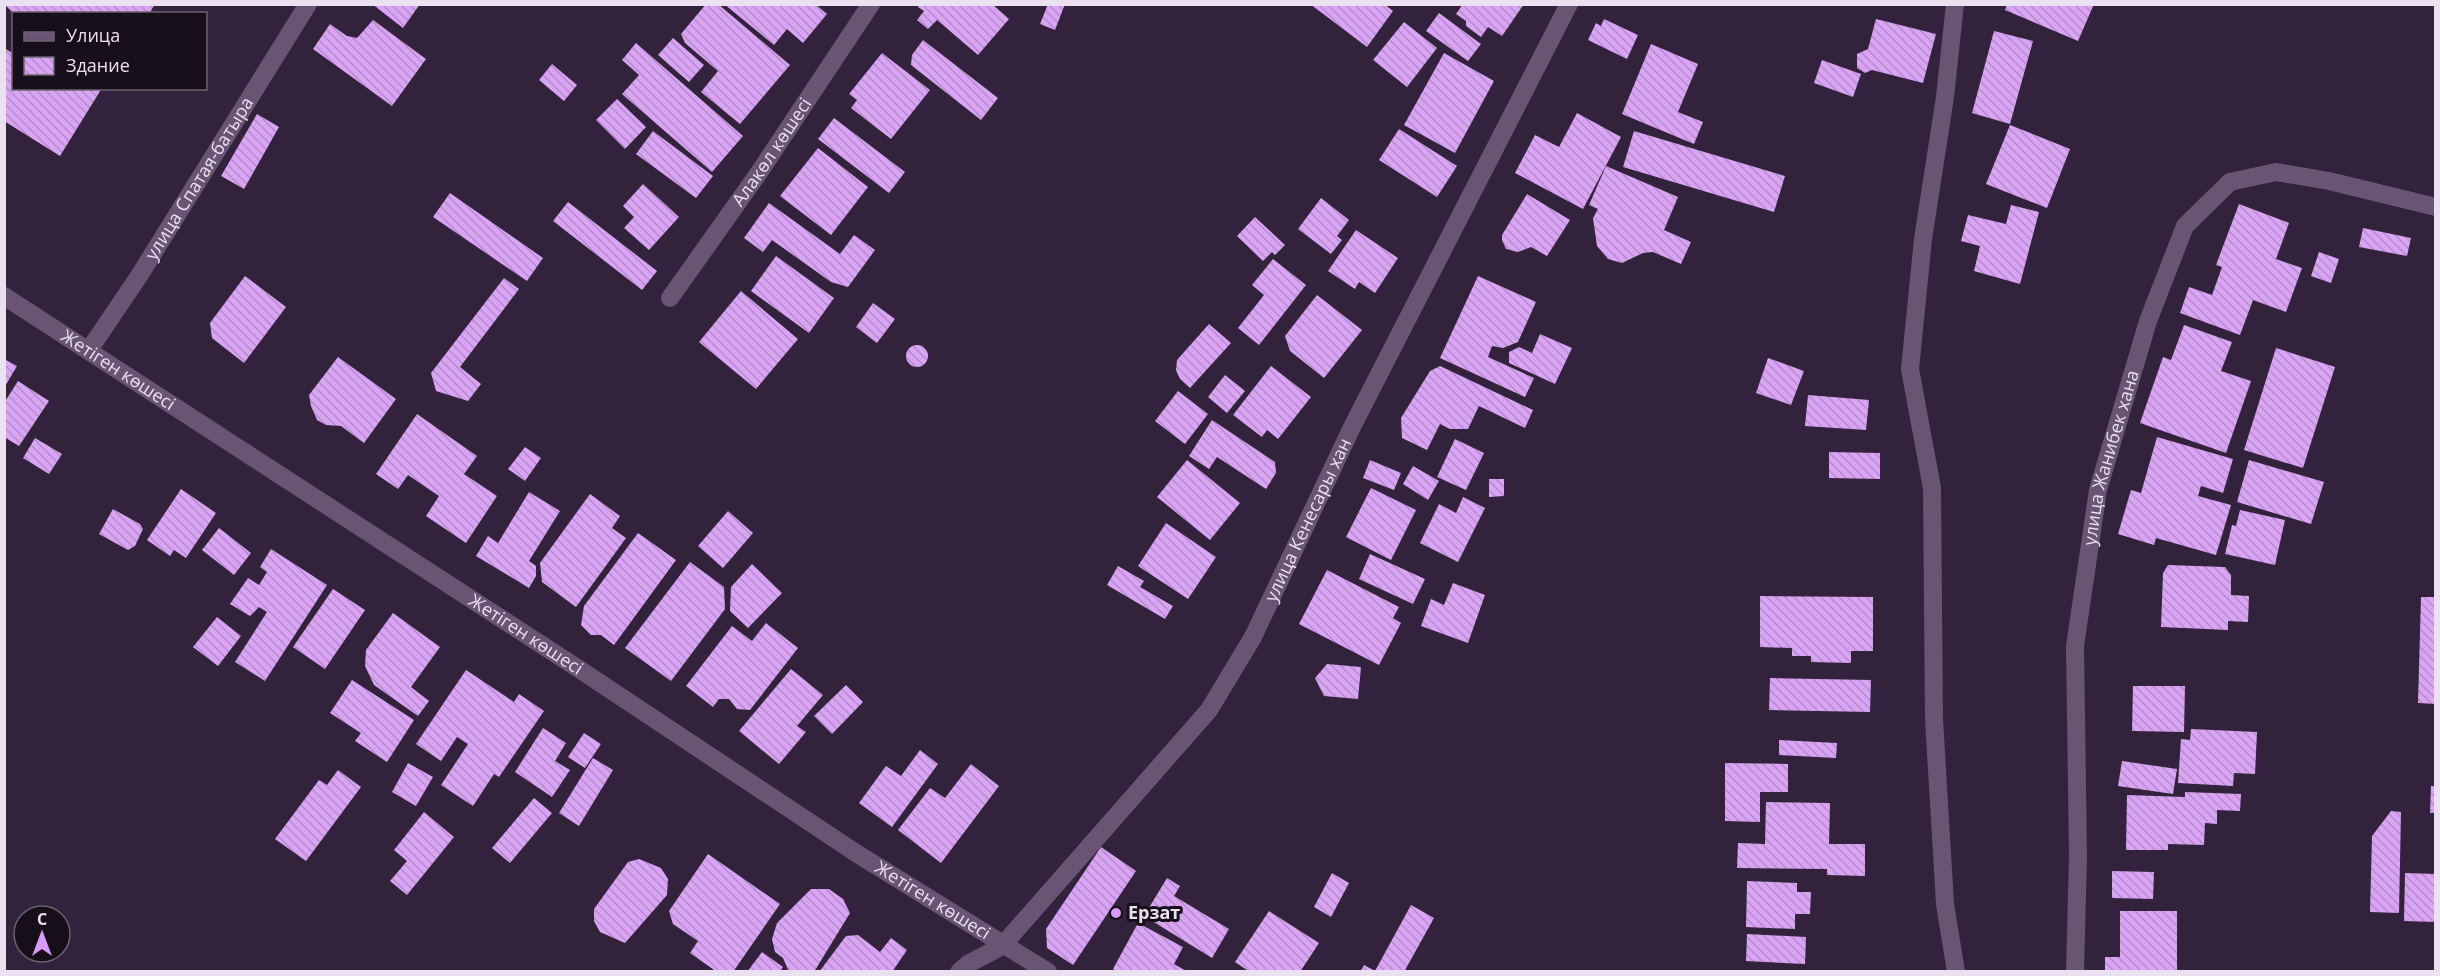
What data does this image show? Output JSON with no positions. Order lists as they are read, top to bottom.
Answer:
{
  "streets": {
    "street": [
      "Алакөл көшесі",
      "улица Спатая-батыра",
      "Жетіген көшесі",
      "улица Жанибек хана",
      "улица Кенесары хан"
    ]
  },
  "crossings": [
    ["улица Спатая-батыра", "Жетіген көшесі"],
    ["Жетіген көшесі", "улица Кенесары хан"]
  ],
  "places": ["Ерзат"],
  "legend": ["Улица", "Здание"],
  "north": "top"
}
